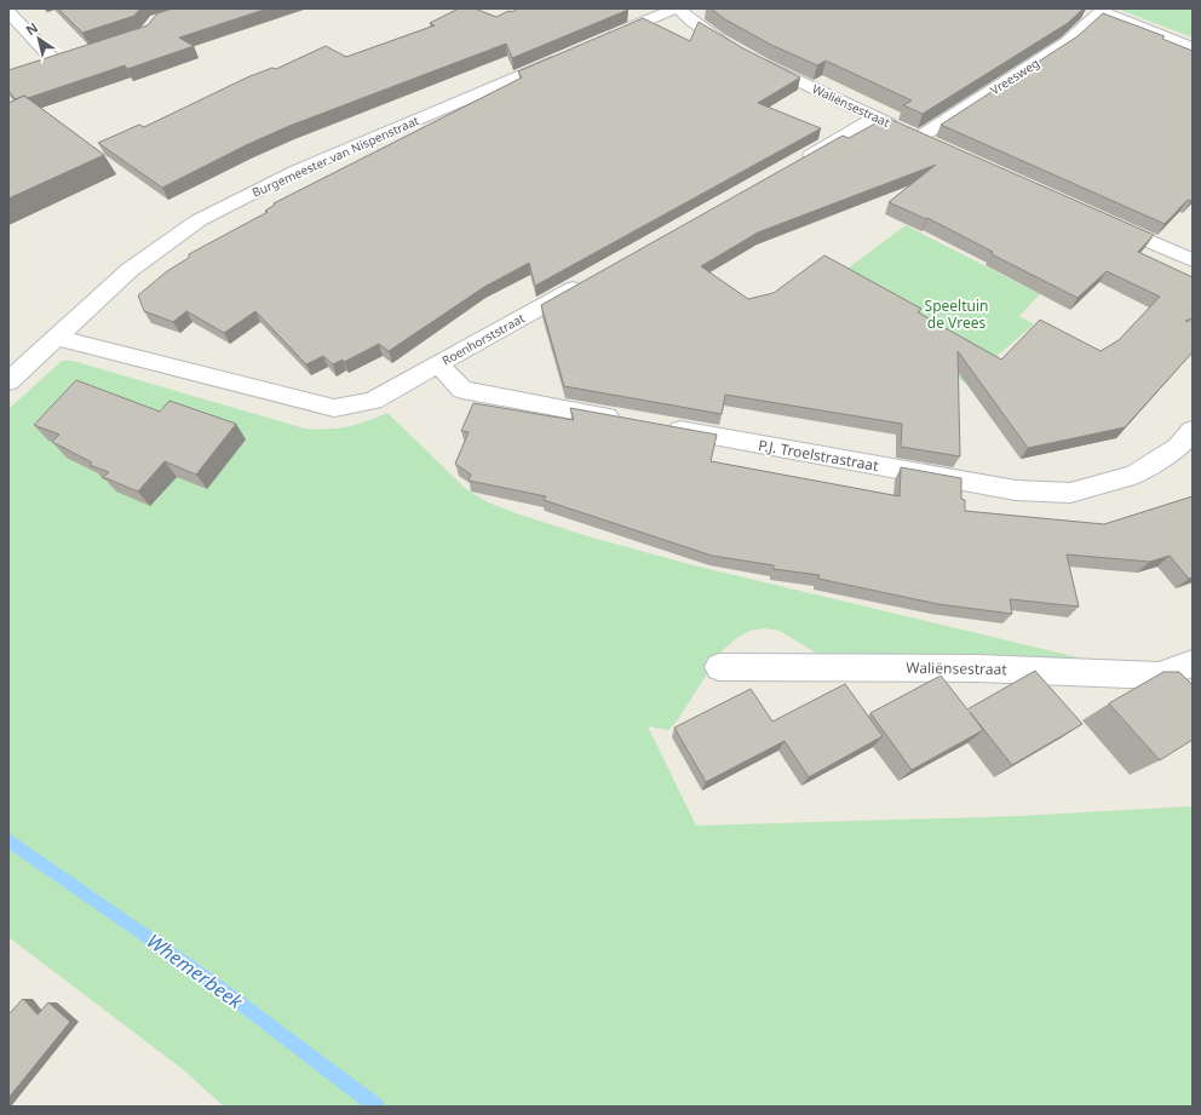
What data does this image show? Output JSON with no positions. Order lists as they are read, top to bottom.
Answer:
{
  "streets": {
    "street": [
      "Vreesweg",
      "Waliënsestraat",
      "Burgemeester van Nispenstraat",
      "Roenhorststraat",
      "P.J. Troelstrastraat"
    ]
  },
  "crossings": [
    ["Vreesweg", "Waliënsestraat"],
    ["Burgemeester van Nispenstraat", "Roenhorststraat"]
  ],
  "water": ["Whemerbeek"],
  "parks": ["Speeltuin de Vrees"],
  "north": "top left"
}
